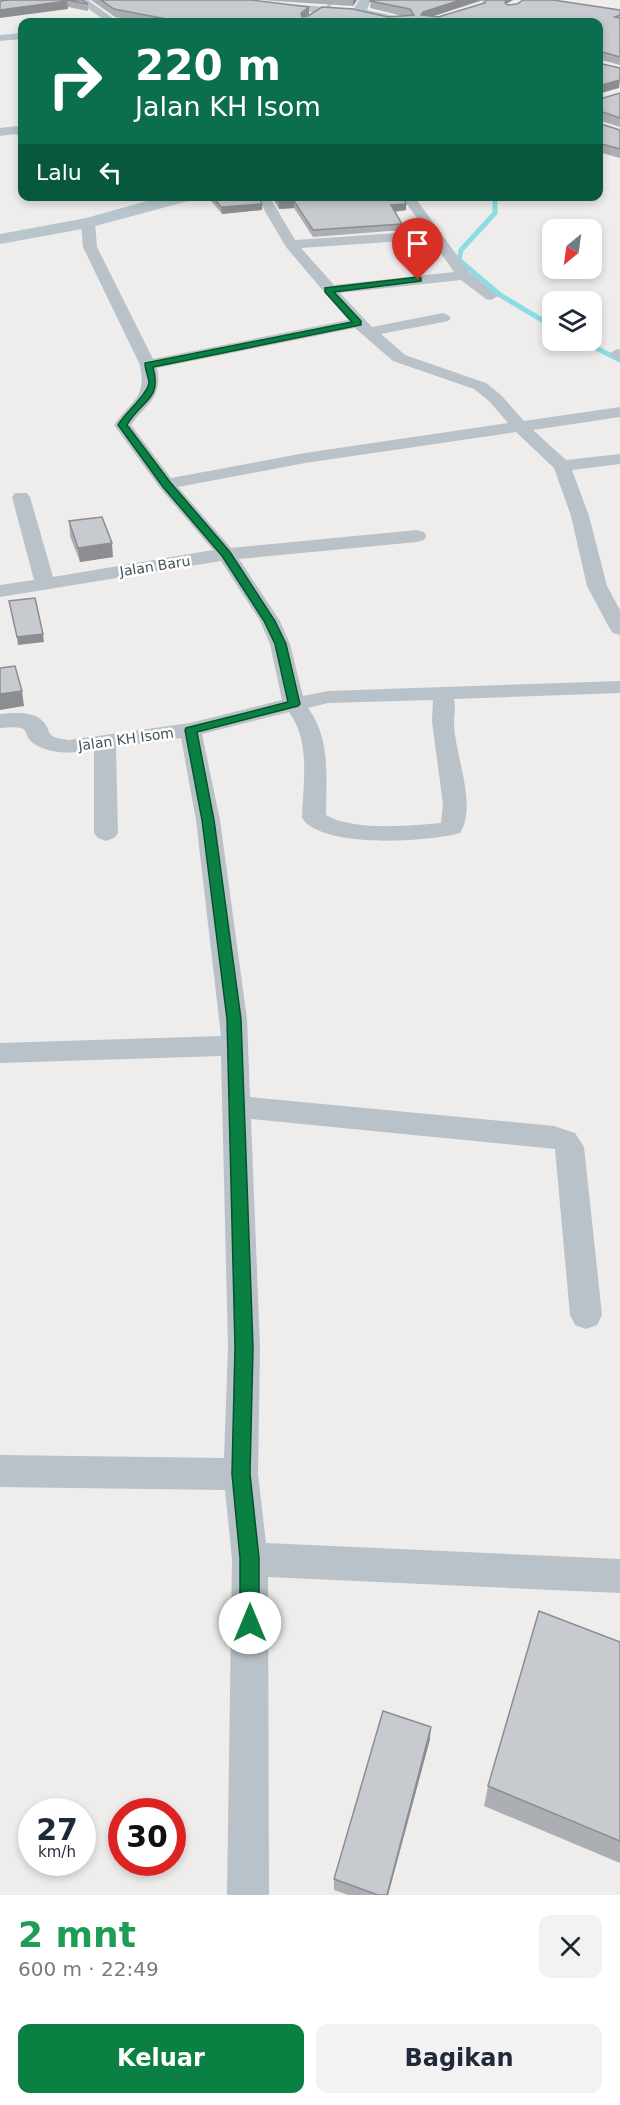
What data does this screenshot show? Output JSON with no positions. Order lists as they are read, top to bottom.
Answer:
{
  "streets": {
    "street": ["Jalan Baru", "Jalan KH Isom"]
  },
  "north": "bottom left",
  "page": {
    "turn": ["220 m", "Jalan KH Isom"],
    "then": "Lalu",
    "speed": "27 km/h",
    "limit": "30",
    "heading": ["2 mnt", "600 m · 22:49"],
    "buttons": ["Keluar", "Bagikan"]
  }
}
